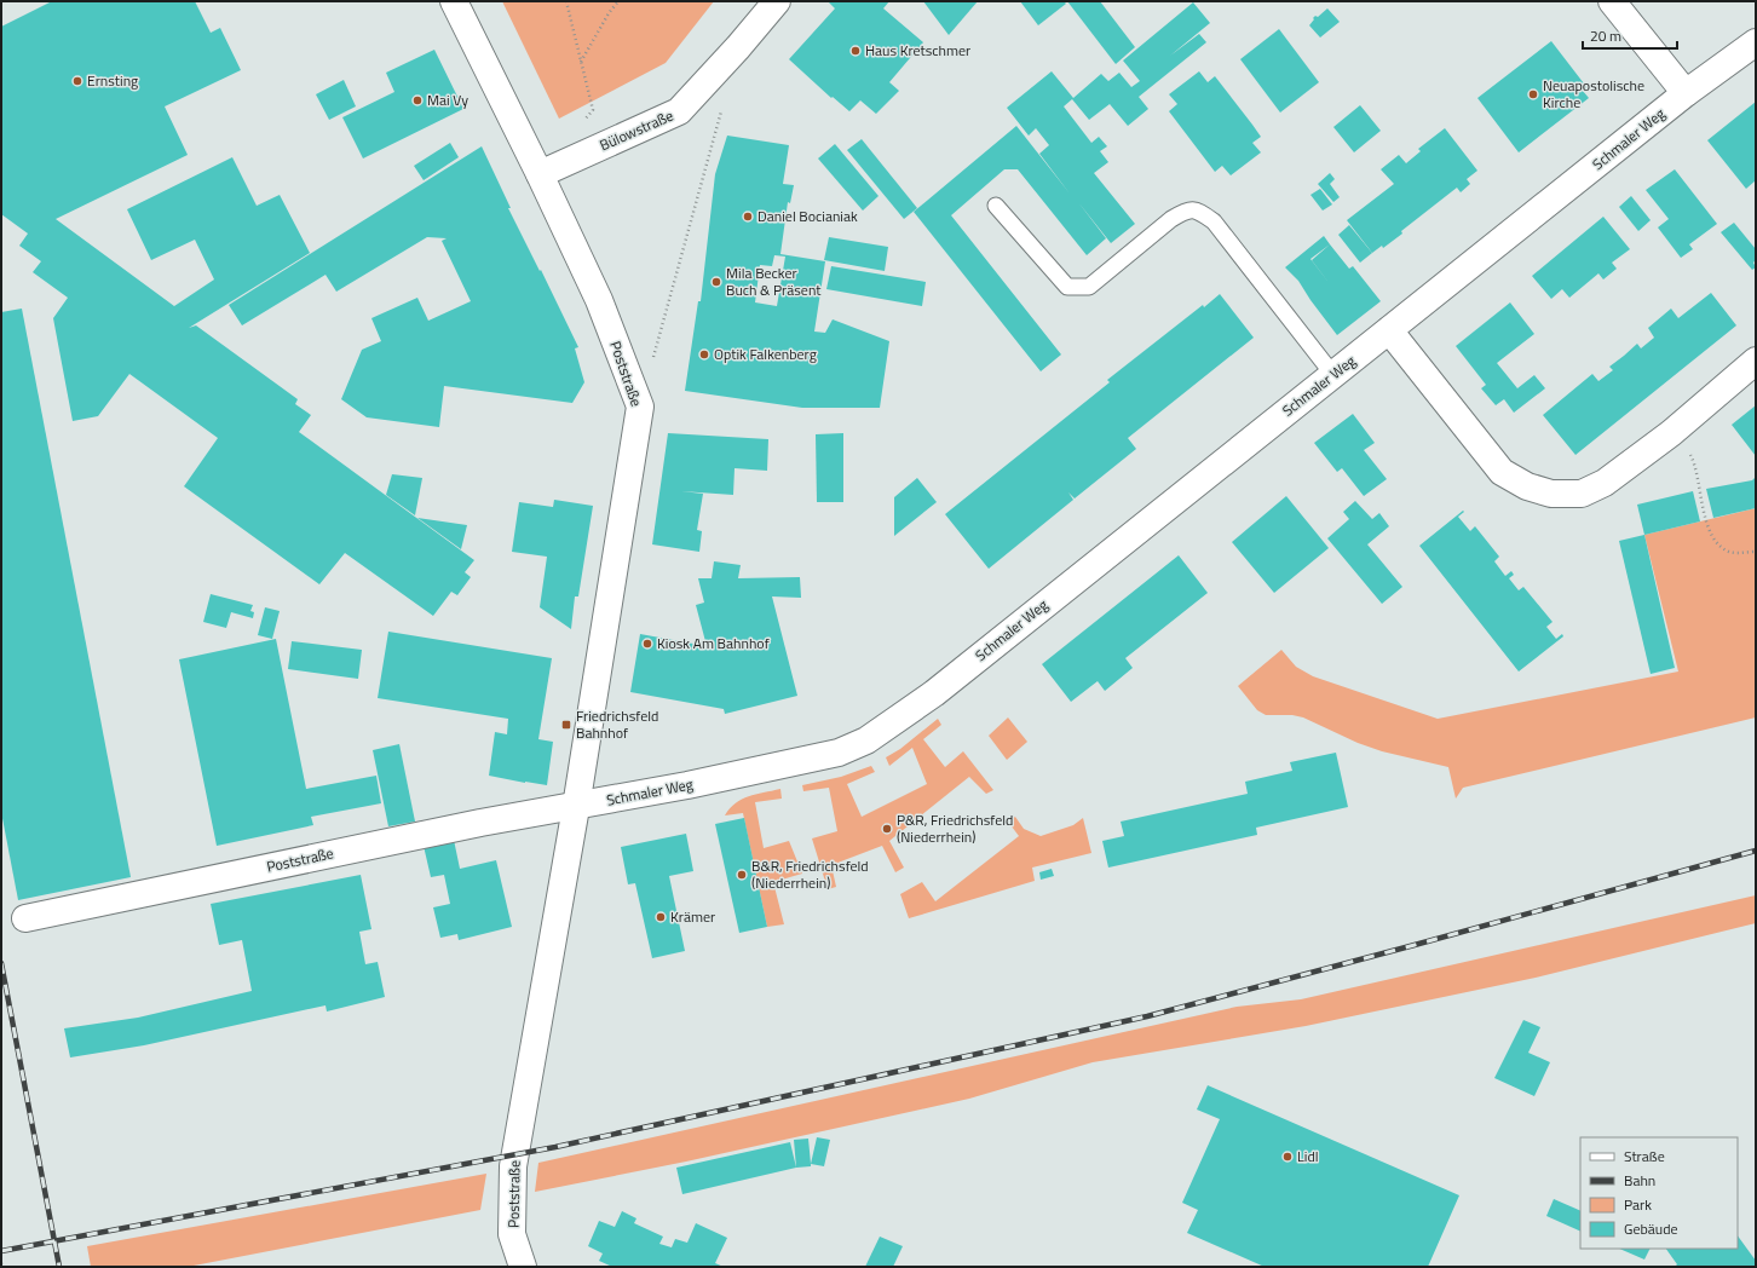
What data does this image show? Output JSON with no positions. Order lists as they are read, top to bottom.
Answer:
{
  "streets": {
    "street": ["Bülowstraße", "Schmaler Weg", "Poststraße"]
  },
  "crossings": [
    ["Bülowstraße", "Poststraße"],
    ["Schmaler Weg", "Poststraße"]
  ],
  "places": {
    "other": [
      "Haus Kretschmer",
      "Ernsting",
      "Neuapostolische Kirche",
      "Mai Vy",
      "Daniel Bocianiak",
      "Mila Becker Buch & Präsent",
      "Optik Falkenberg",
      "Kiosk Am Bahnhof",
      "P&R, Friedrichsfeld (Niederrhein)",
      "B&R, Friedrichsfeld (Niederrhein)",
      "Krämer",
      "Lidl"
    ],
    "transit": ["Friedrichsfeld Bahnhof"]
  },
  "legend": [
    "Straße",
    "Bahn",
    "Park",
    "Gebäude"
  ],
  "scale_bar": "20 m"
}
